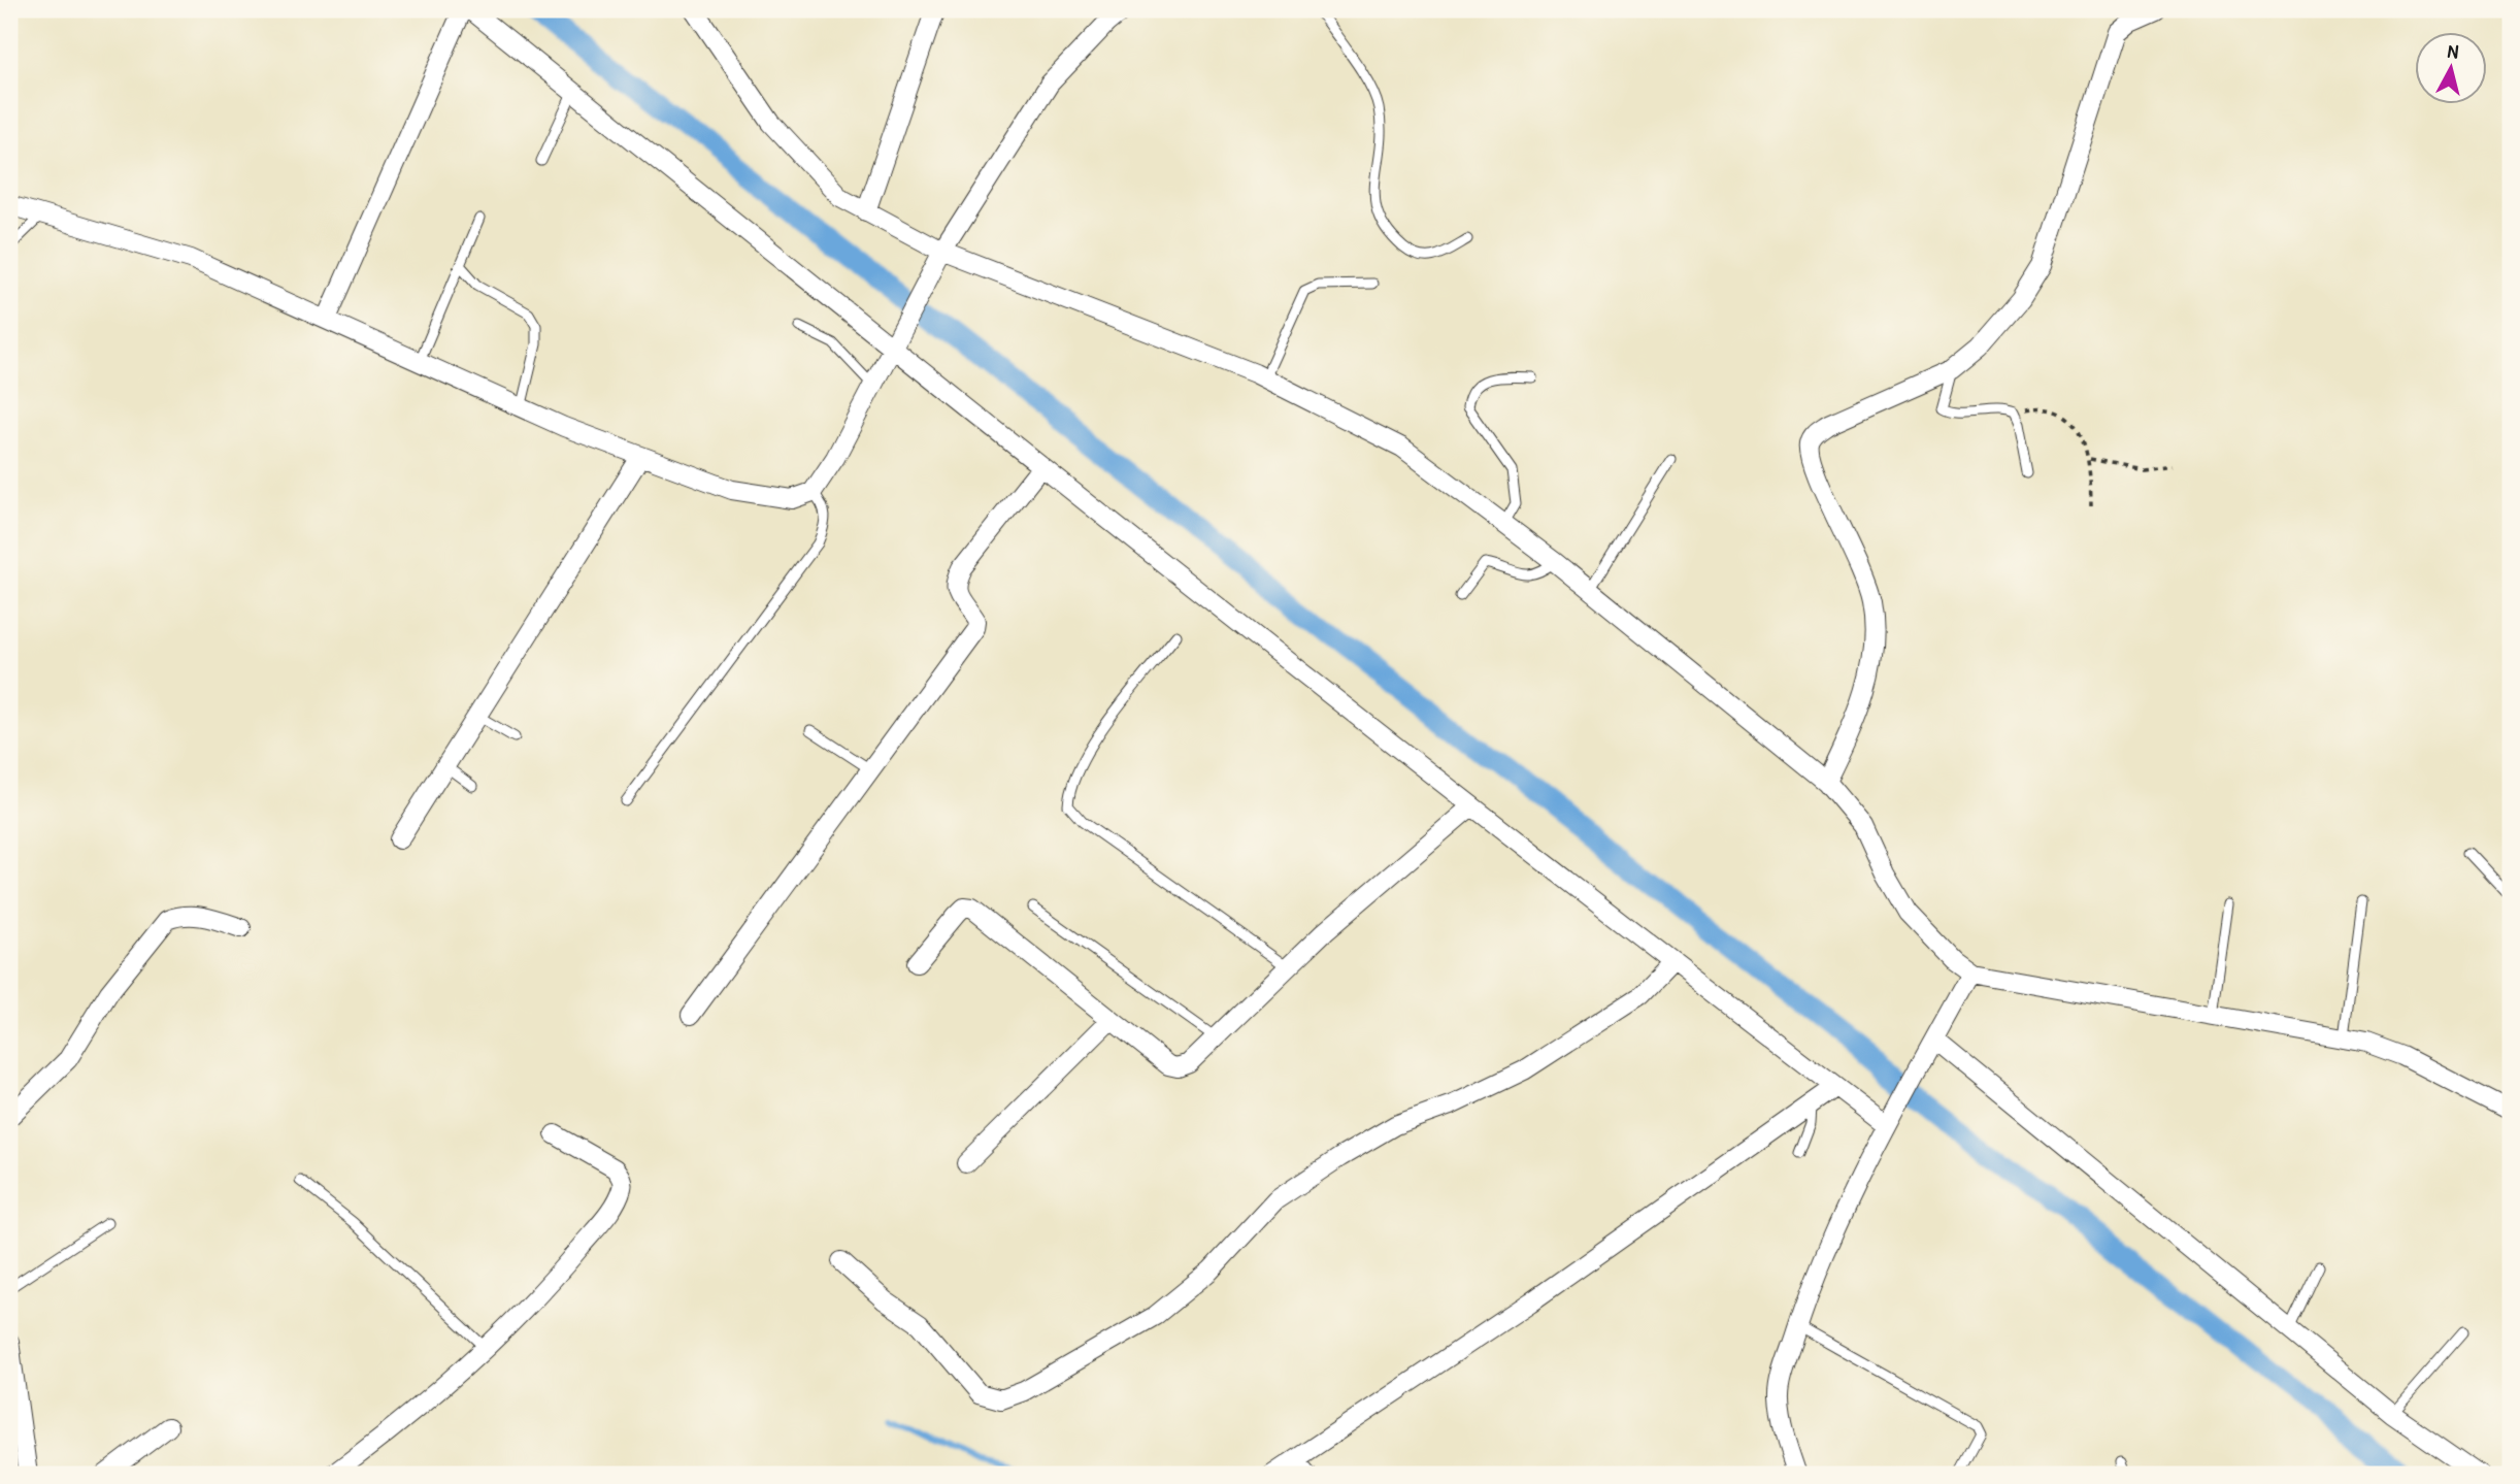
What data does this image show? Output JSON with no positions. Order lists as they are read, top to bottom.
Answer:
{
  "north": "top"
}
